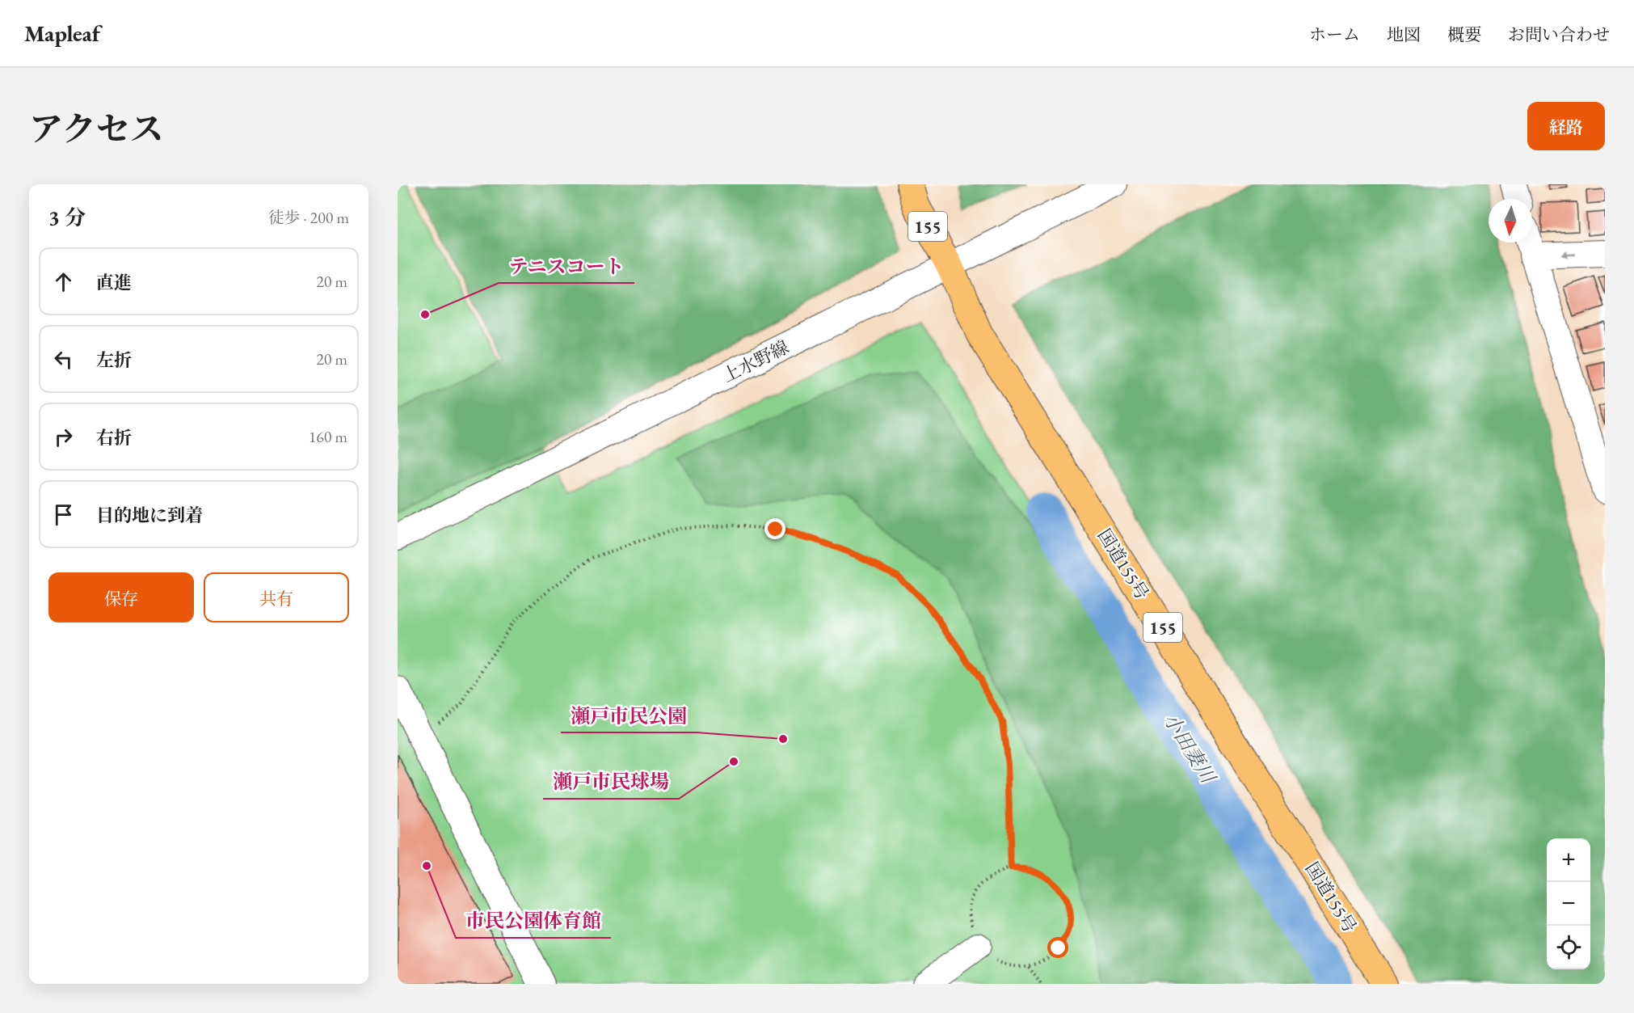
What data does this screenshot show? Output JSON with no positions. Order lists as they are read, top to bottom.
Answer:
{
  "streets": {
    "highway": ["155", "国道155号"],
    "street": ["上水野線"]
  },
  "crossings": [
    ["上水野線", "国道155号"]
  ],
  "water": ["小田妻川"],
  "places": [
    "テニスコート",
    "瀬戸市民公園",
    "瀬戸市民球場",
    "市民公園体育館"
  ],
  "north": "bottom",
  "page": {
    "header": "Mapleaf",
    "nav": [
      "ホーム",
      "地図",
      "概要",
      "お問い合わせ"
    ],
    "title": "アクセス",
    "buttons": [
      "経路",
      ["保存", "共有"]
    ],
    "heading": ["3 分", "徒歩 · 200 m"],
    "list": [
      ["直進", "20 m"],
      ["左折", "20 m"],
      ["右折", "160 m"],
      "目的地に到着"
    ],
    "map_buttons": ["+", "−"]
  }
}
